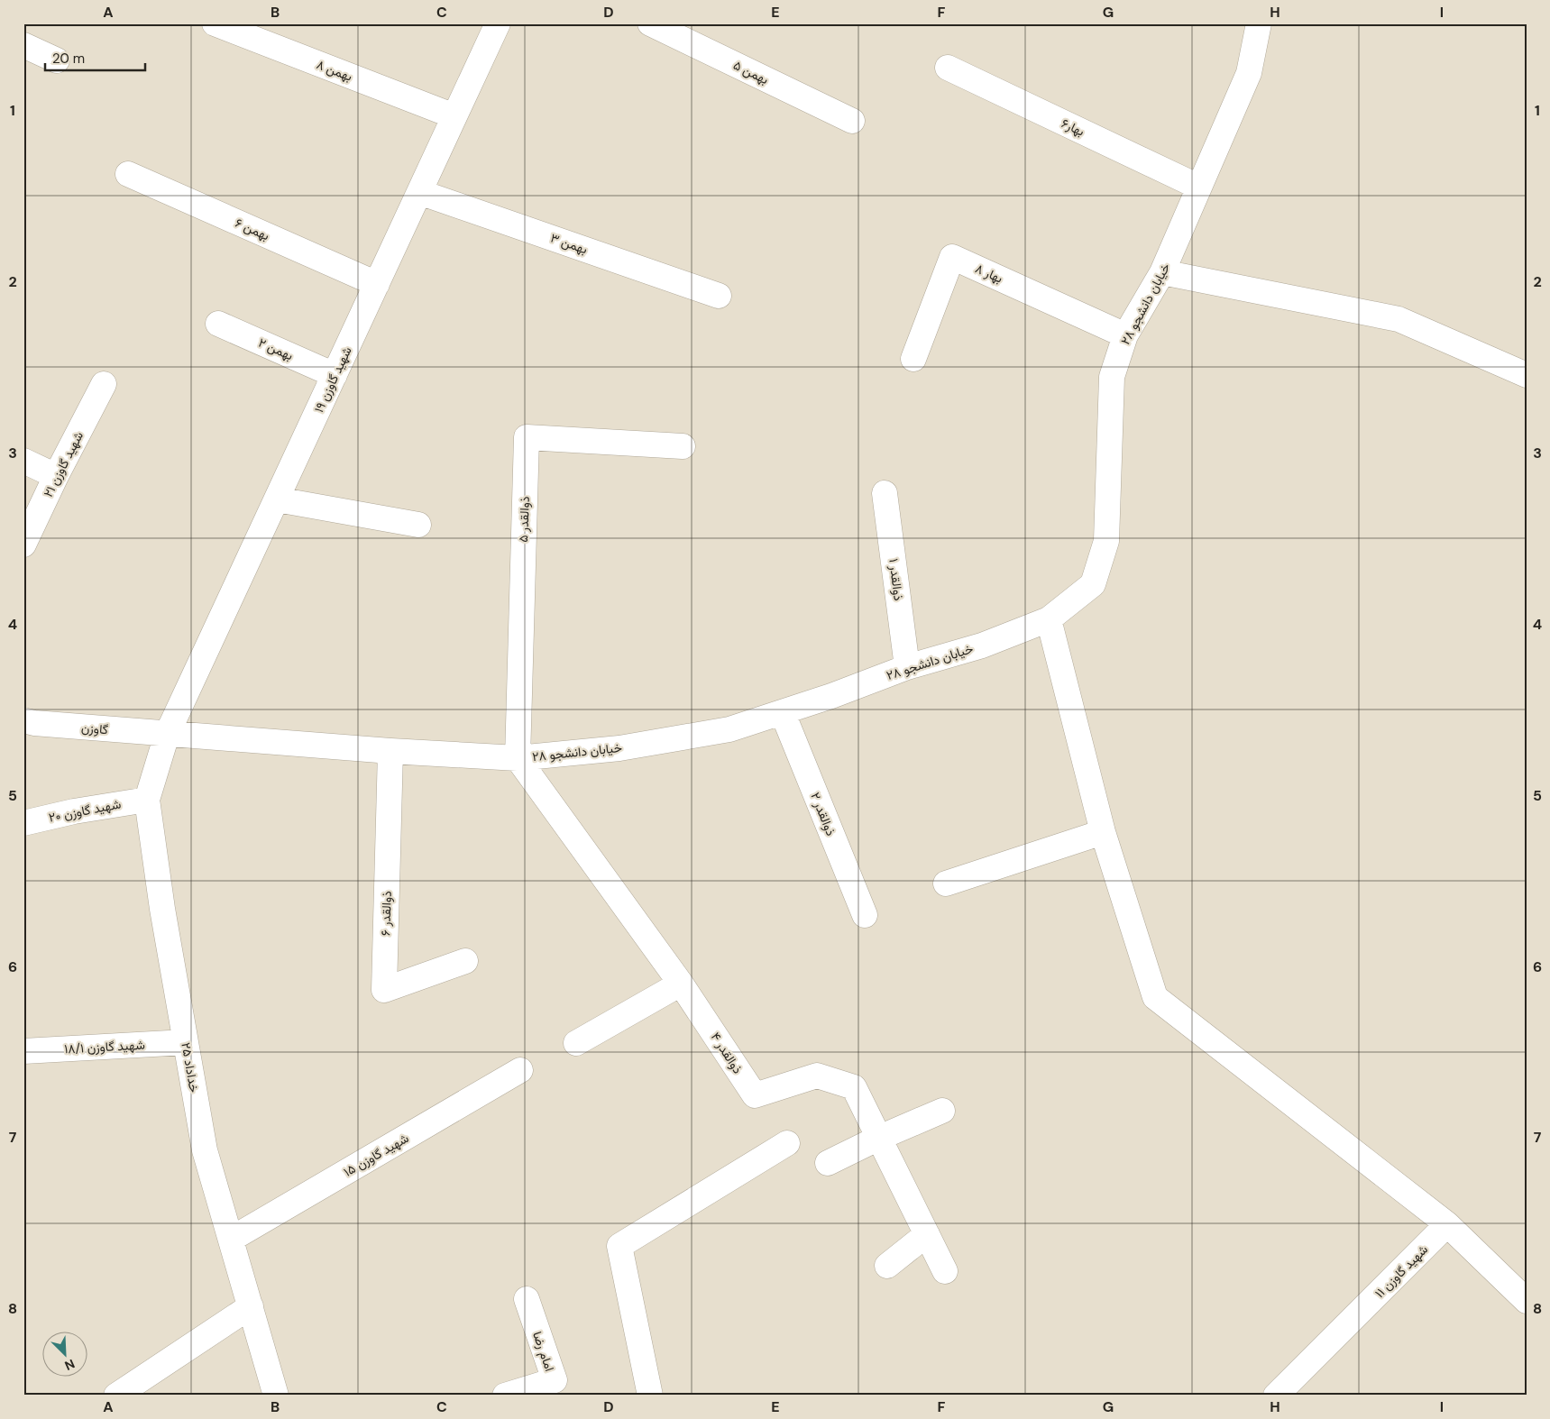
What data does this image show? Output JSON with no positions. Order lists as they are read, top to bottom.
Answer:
{
  "streets": {
    "street": [
      "بهمن ۸",
      "بهمن ۵",
      "بهار۶",
      "بهمن ۶",
      "بهمن ۳",
      "بهار ۸",
      "خیابان دانشجو ۲۸",
      "بهمن ۲",
      "شهید گاوزن ۱۹",
      "شهید گاوزن ۲۱",
      "ذوالقدر ۵",
      "ذوالقدر ۱",
      "گاوزن",
      "شهید گاوزن ۲۰",
      "ذوالقدر ۲",
      "ذوالقدر ۶",
      "شهید گاوزن ۱۸/۱",
      "ذوالقدر ۴",
      "خداداد ۲۵",
      "شهید گاوزن ۱۵",
      "شهید گاوزن ۱۱",
      "امام رضا"
    ]
  },
  "crossings": [
    ["بهمن ۸", "شهید گاوزن ۱۹"],
    ["بهار۶", "خیابان دانشجو ۲۸"],
    ["بهمن ۶", "شهید گاوزن ۱۹"],
    ["بهمن ۳", "شهید گاوزن ۱۹"],
    ["بهار ۸", "خیابان دانشجو ۲۸"],
    ["خیابان دانشجو ۲۸", "شهید گاوزن ۱۹"],
    ["خیابان دانشجو ۲۸", "ذوالقدر ۵"],
    ["خیابان دانشجو ۲۸", "ذوالقدر ۱"],
    ["خیابان دانشجو ۲۸", "گاوزن"],
    ["خیابان دانشجو ۲۸", "ذوالقدر ۲"],
    ["خیابان دانشجو ۲۸", "ذوالقدر ۶"],
    ["خیابان دانشجو ۲۸", "ذوالقدر ۴"],
    ["خیابان دانشجو ۲۸", "خداداد ۲۵"],
    ["بهمن ۲", "شهید گاوزن ۱۹"],
    ["شهید گاوزن ۱۹", "گاوزن"],
    ["شهید گاوزن ۱۹", "خداداد ۲۵"],
    ["ذوالقدر ۵", "ذوالقدر ۴"],
    ["گاوزن", "خداداد ۲۵"],
    ["شهید گاوزن ۲۰", "خداداد ۲۵"],
    ["شهید گاوزن ۱۸/۱", "خداداد ۲۵"],
    ["خداداد ۲۵", "شهید گاوزن ۱۵"]
  ],
  "scale_bar": "20 m",
  "north": "bottom right",
  "grid": {
    "columns": [
      "A",
      "B",
      "C",
      "D",
      "E",
      "F",
      "G",
      "H",
      "I"
    ],
    "rows": [
      "1",
      "2",
      "3",
      "4",
      "5",
      "6",
      "7",
      "8"
    ]
  }
}
